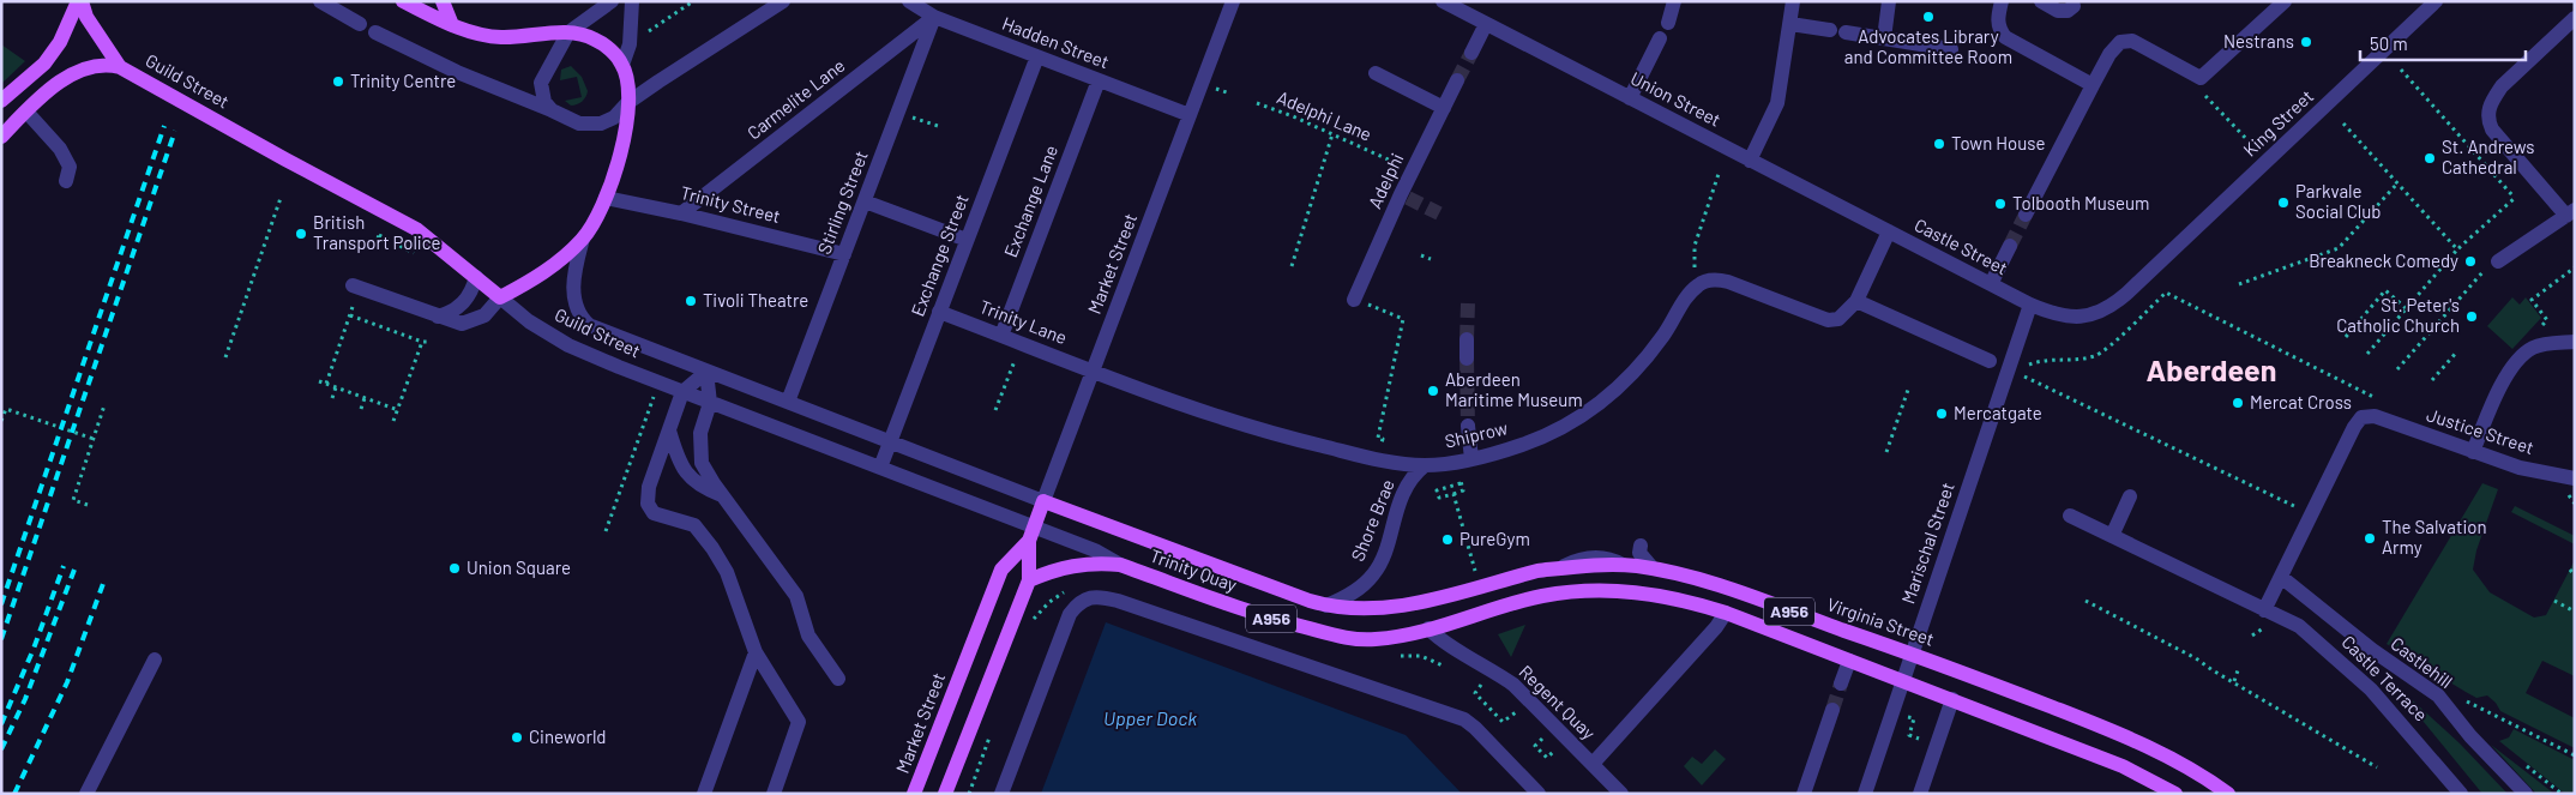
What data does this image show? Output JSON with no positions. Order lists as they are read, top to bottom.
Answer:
{
  "streets": {
    "main road": [
      "Guild Street",
      "Market Street",
      "Trinity Quay",
      "A956",
      "Virginia Street"
    ],
    "street": [
      "Hadden Street",
      "Carmelite Lane",
      "Union Street",
      "King Street",
      "Adelphi",
      "Exchange Lane",
      "Stirling Street",
      "Trinity Street",
      "Castle Street",
      "Exchange Street",
      "Trinity Lane",
      "Justice Street",
      "Shiprow",
      "Shore Brae",
      "Marischal Street",
      "Castlehill",
      "Castle Terrace",
      "Regent Quay"
    ],
    "path": ["Adelphi Lane"]
  },
  "crossings": [
    ["Hadden Street", "Carmelite Lane"],
    ["Hadden Street", "Exchange Lane"],
    ["Hadden Street", "Stirling Street"],
    ["Hadden Street", "Exchange Street"],
    ["Hadden Street", "Market Street"],
    ["Guild Street", "Stirling Street"],
    ["Guild Street", "Exchange Street"],
    ["Guild Street", "Market Street"],
    ["Guild Street", "Trinity Quay"],
    ["Carmelite Lane", "Stirling Street"],
    ["Carmelite Lane", "Trinity Street"],
    ["Union Street", "Castle Street"],
    ["Adelphi Lane", "Adelphi"],
    ["King Street", "Castle Street"],
    ["Exchange Lane", "Trinity Lane"],
    ["Stirling Street", "Trinity Street"],
    ["Castle Street", "Marischal Street"],
    ["Exchange Street", "Trinity Lane"],
    ["Market Street", "Trinity Lane"],
    ["Market Street", "Shiprow"],
    ["Market Street", "Trinity Quay"],
    ["Trinity Lane", "Shiprow"],
    ["Shiprow", "Shore Brae"],
    ["Shore Brae", "Trinity Quay"],
    ["Shore Brae", "Virginia Street"],
    ["Trinity Quay", "A956"],
    ["Trinity Quay", "Virginia Street"],
    ["Trinity Quay", "Regent Quay"],
    ["A956", "Regent Quay"]
  ],
  "districts": ["Aberdeen"],
  "water": ["Upper Dock"],
  "places": [
    "Advocates Library and Committee Room",
    "Nestrans",
    "Trinity Centre",
    "Town House",
    "St. Andrews Cathedral",
    "Parkvale Social Club",
    "Tolbooth Museum",
    "British Transport Police",
    "Breakneck Comedy",
    "Tivoli Theatre",
    "St. Peter's Catholic Church",
    "Aberdeen Maritime Museum",
    "Mercat Cross",
    "Mercatgate",
    "The Salvation Army",
    "PureGym",
    "Union Square",
    "Cineworld"
  ],
  "scale_bar": "50 m"
}
